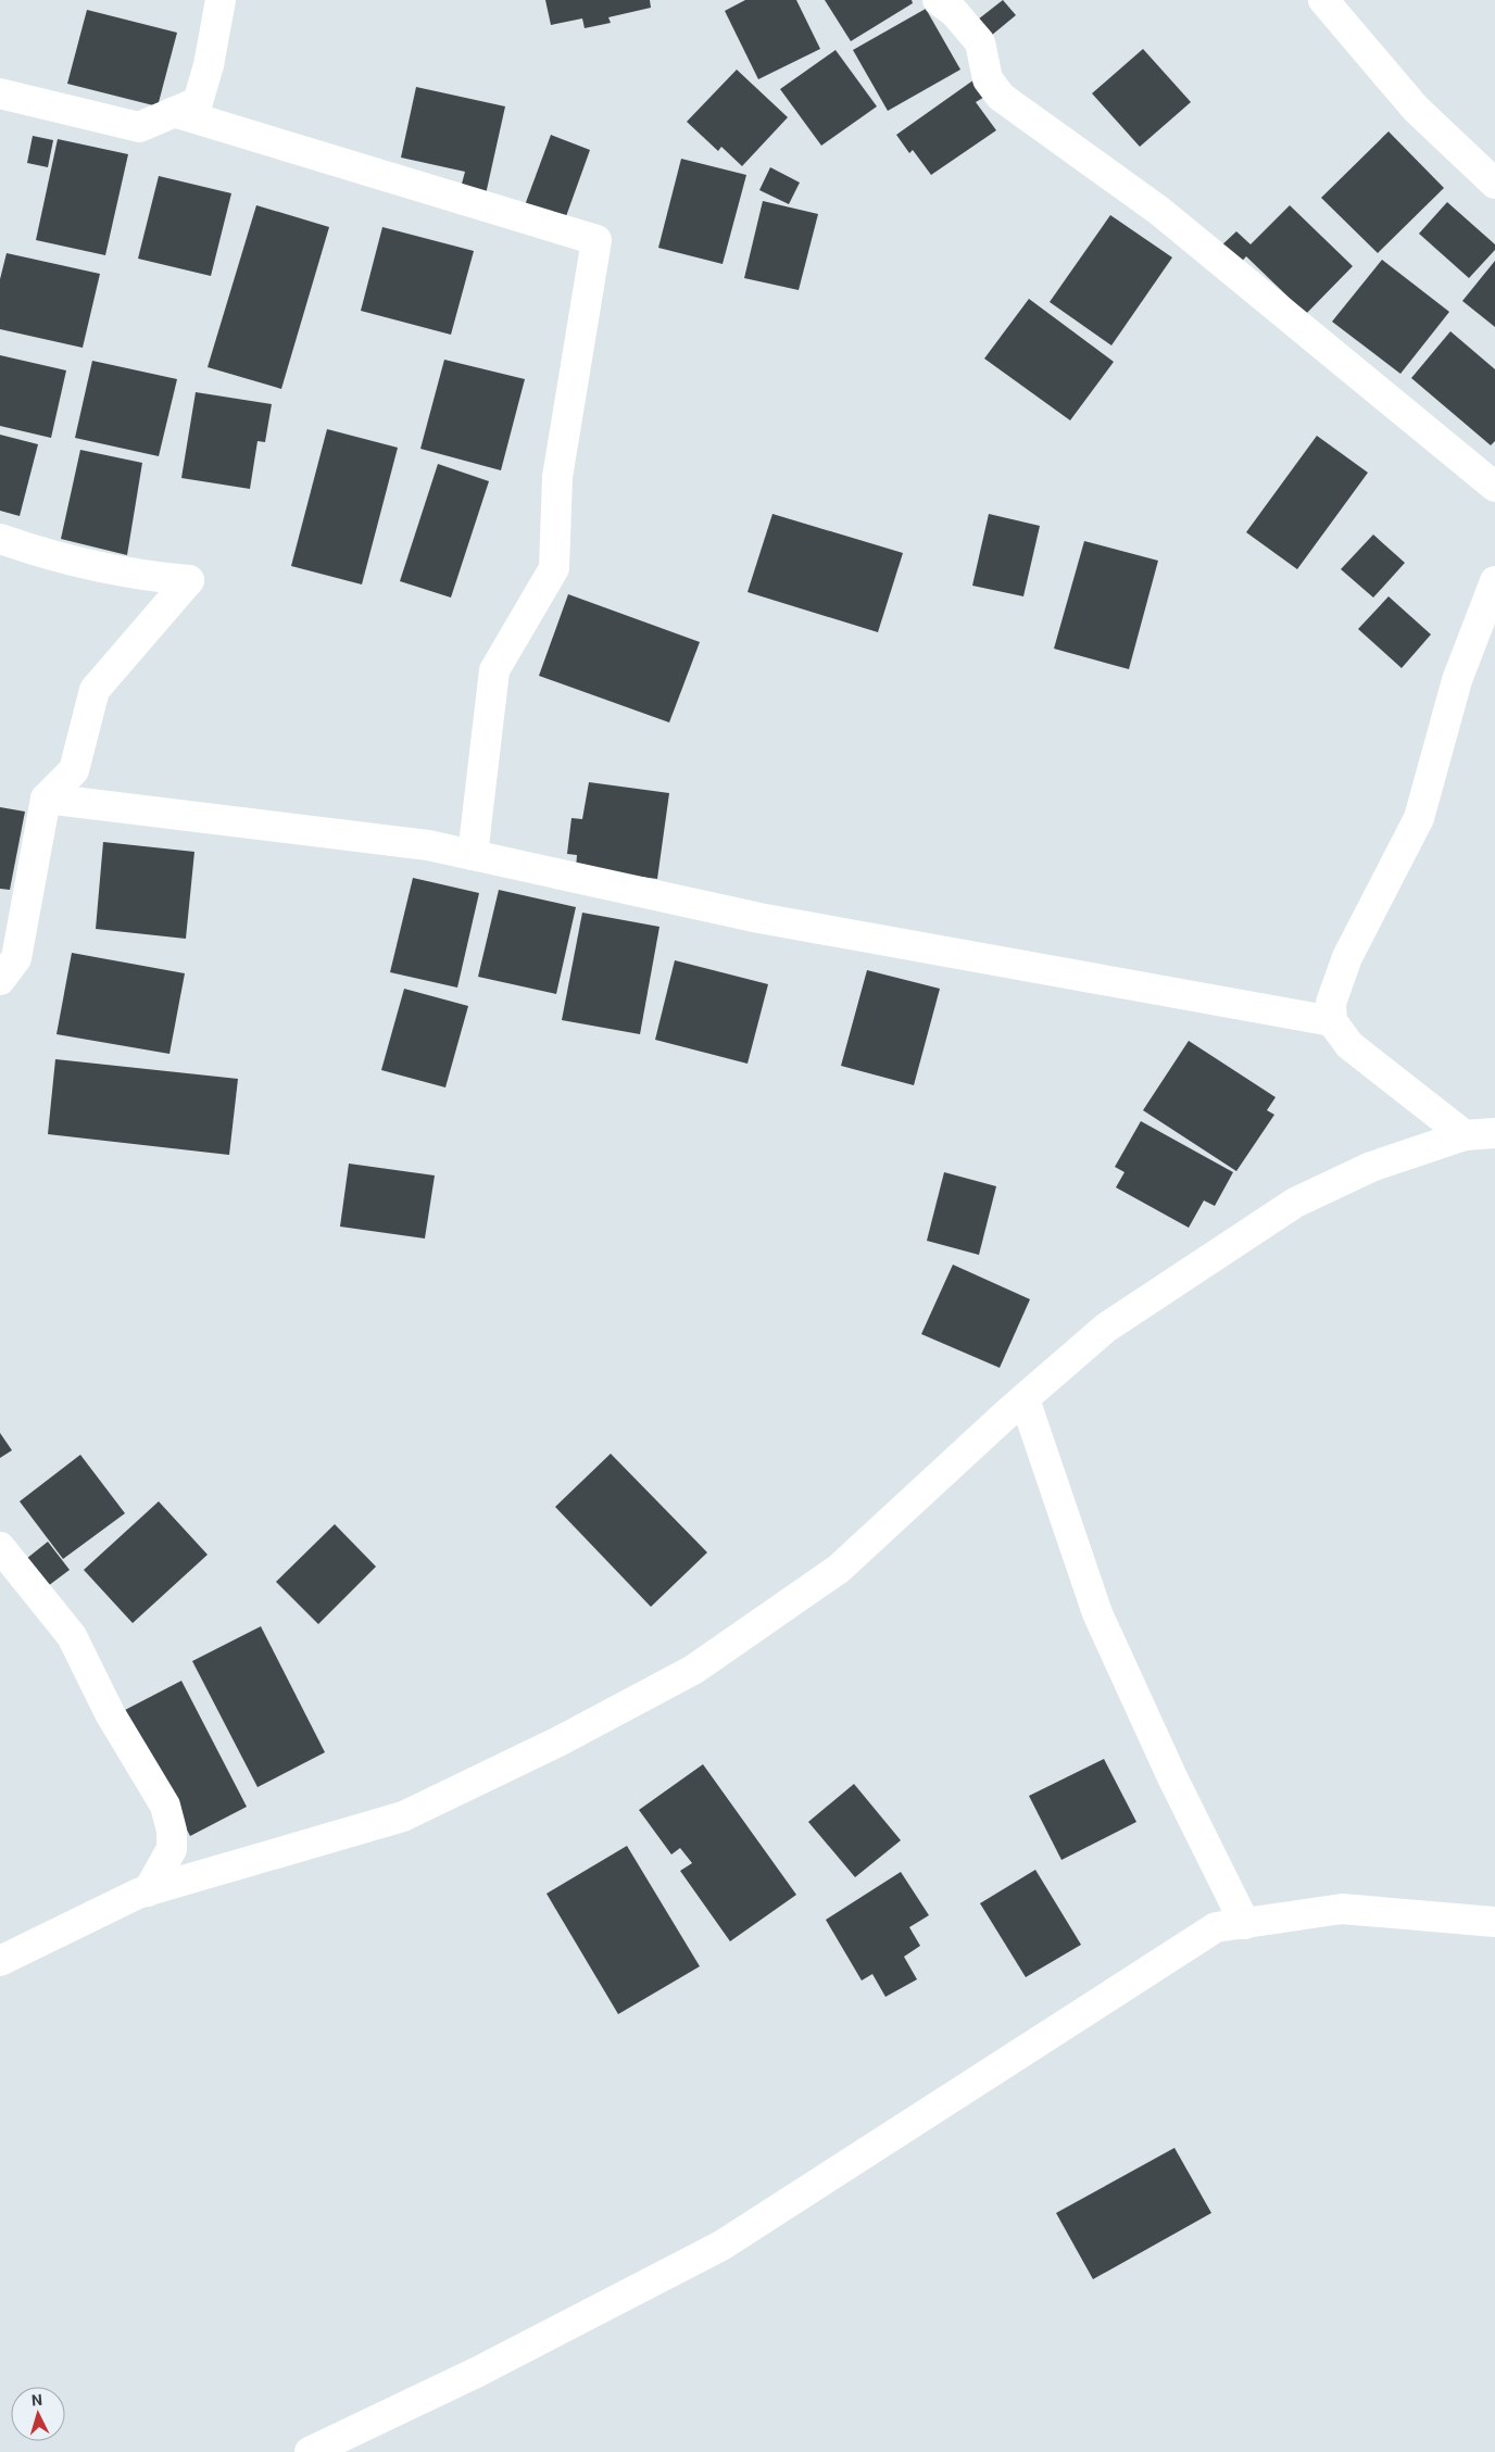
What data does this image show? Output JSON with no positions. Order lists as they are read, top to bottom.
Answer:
{
  "north": "top"
}
